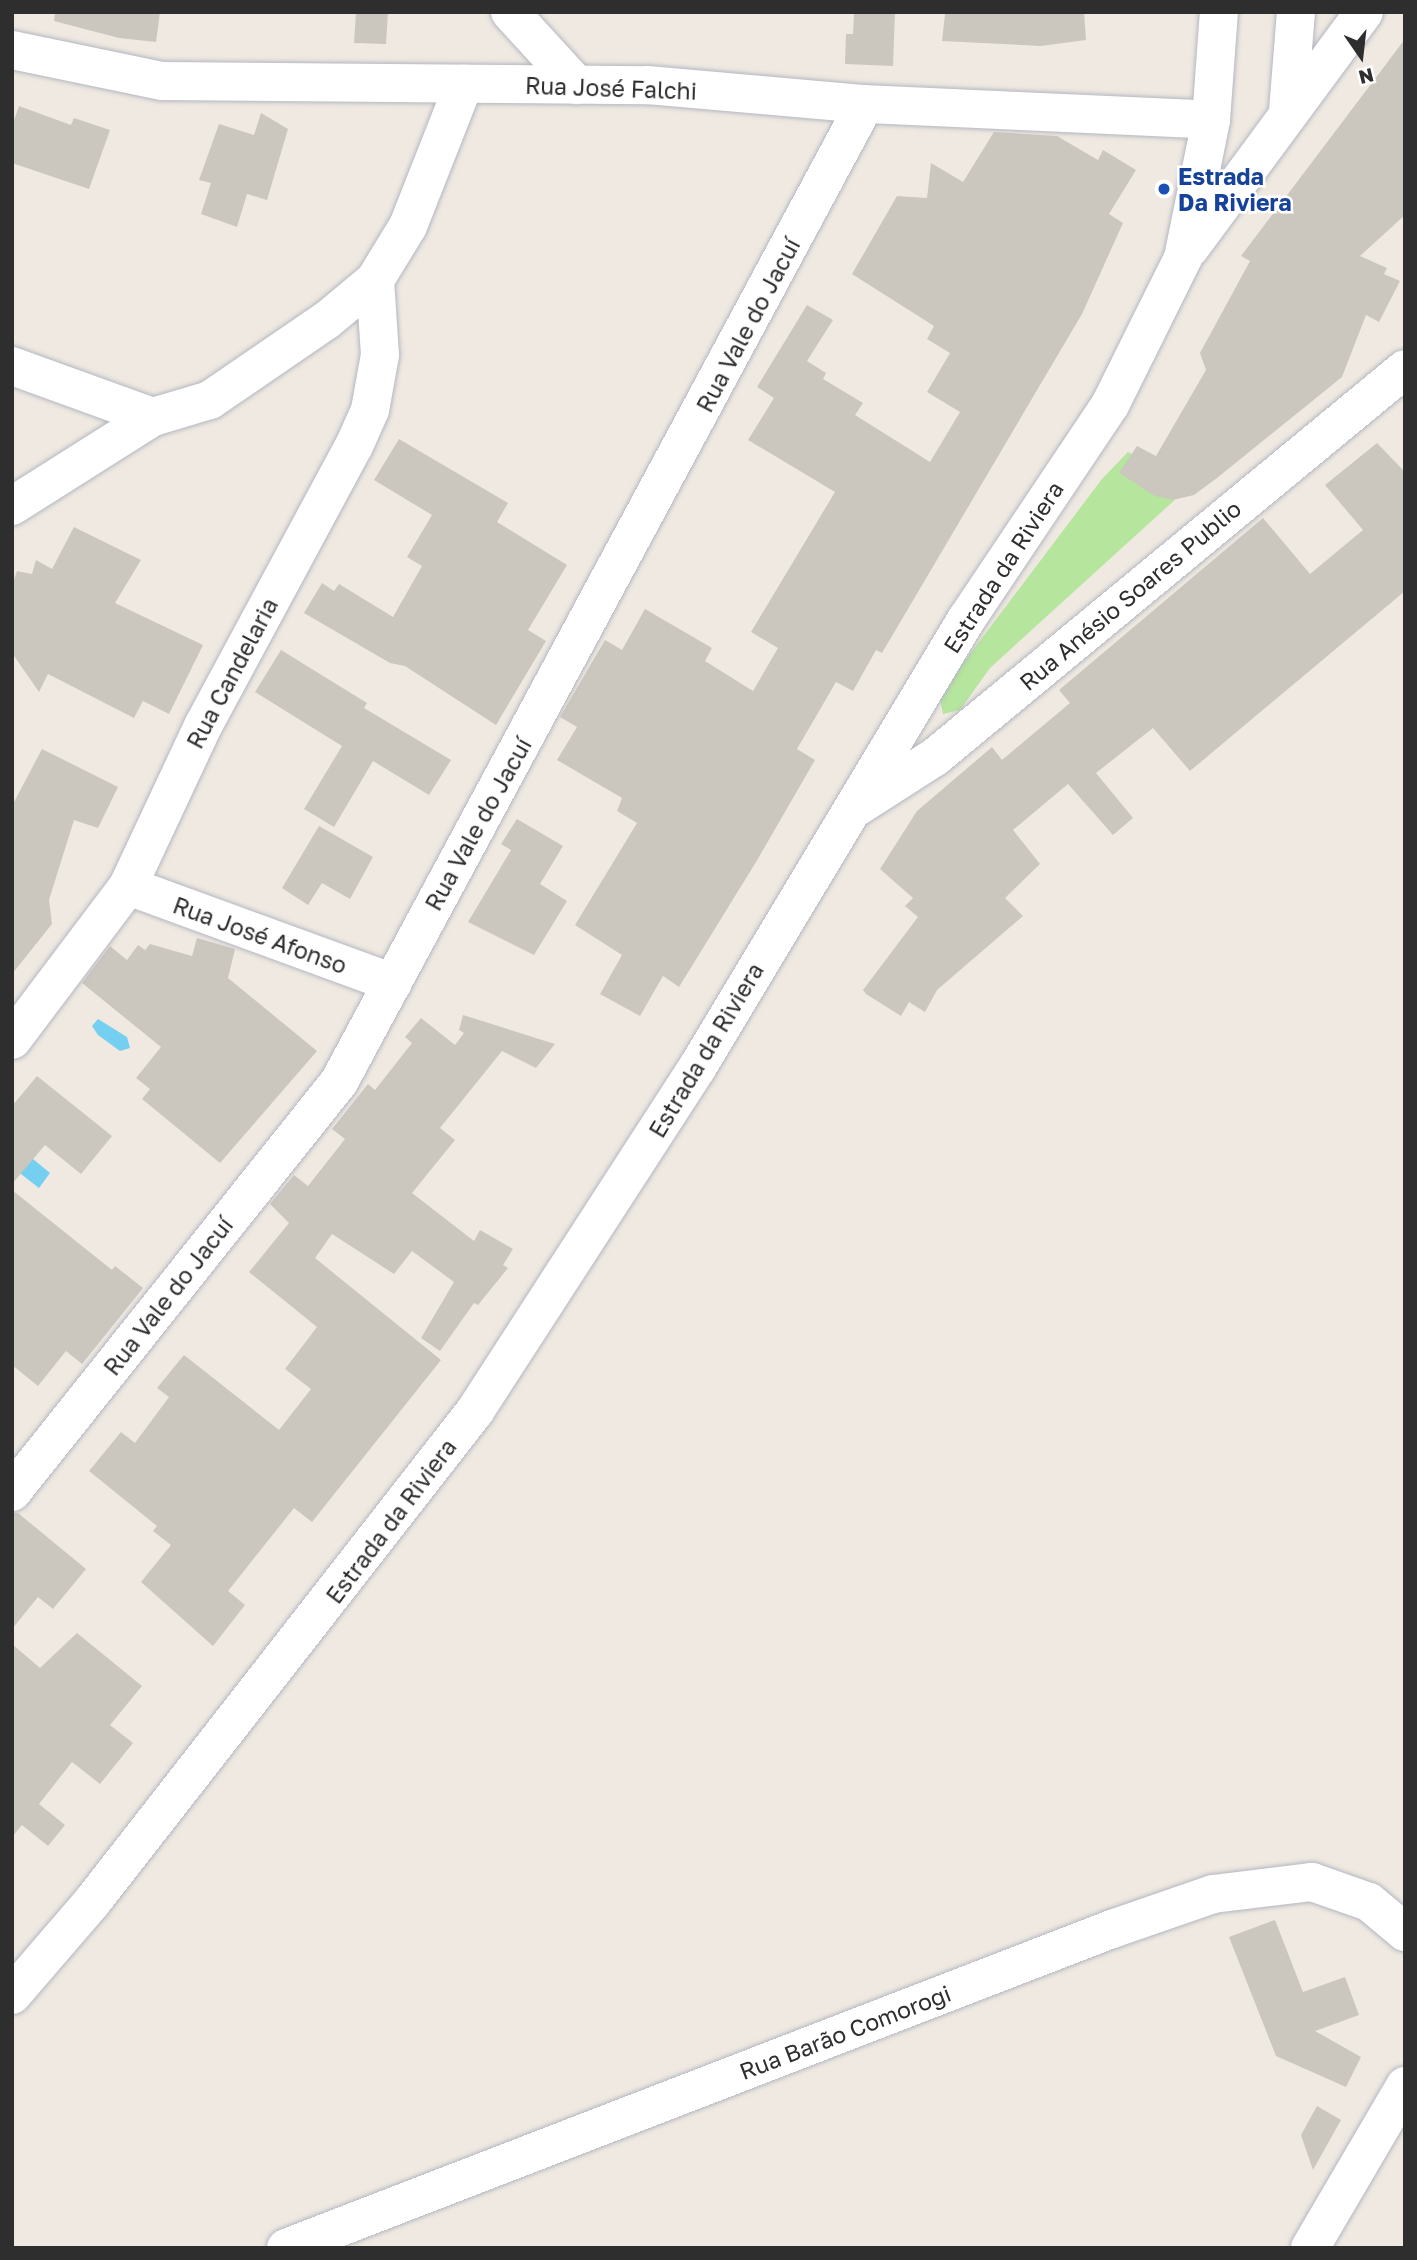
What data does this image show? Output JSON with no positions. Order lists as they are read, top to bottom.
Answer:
{
  "streets": {
    "street": [
      "Rua José Falchi",
      "Rua Vale do Jacuí",
      "Estrada da Riviera",
      "Rua Anésio Soares Publio",
      "Rua Candelaria",
      "Rua José Afonso",
      "Rua Barão Comorogi"
    ]
  },
  "crossings": [
    ["Rua José Falchi", "Rua Vale do Jacuí"],
    ["Rua José Falchi", "Estrada da Riviera"],
    ["Rua Vale do Jacuí", "Rua José Afonso"],
    ["Estrada da Riviera", "Rua Anésio Soares Publio"],
    ["Rua Candelaria", "Rua José Afonso"]
  ],
  "places": ["Estrada Da Riviera"],
  "north": "bottom"
}
